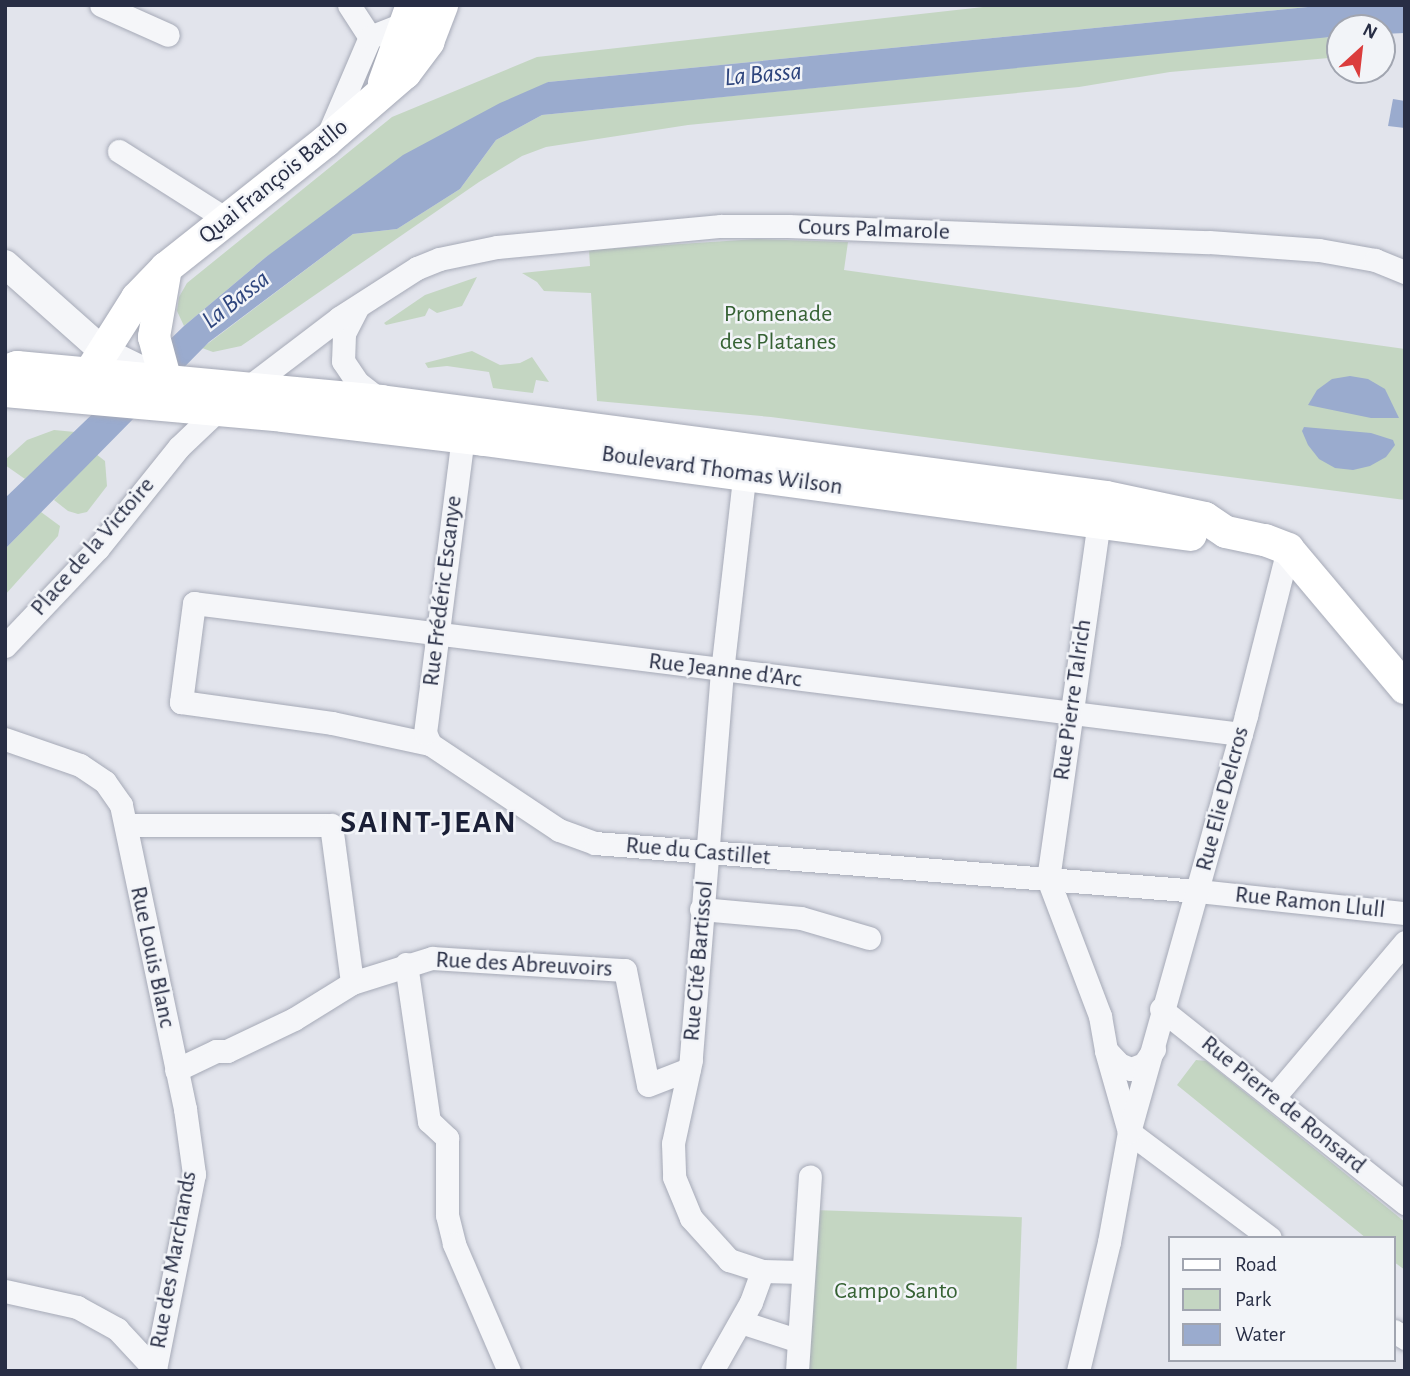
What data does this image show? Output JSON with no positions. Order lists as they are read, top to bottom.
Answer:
{
  "streets": {
    "main road": ["Quai François Batllo", "Boulevard Thomas Wilson"],
    "street": [
      "Cours Palmarole",
      "Place de la Victoire",
      "Rue Frédéric Escanye",
      "Rue Jeanne d'Arc",
      "Rue Pierre Talrich",
      "Rue Elie Delcros",
      "Rue du Castillet",
      "Rue Ramon Llull",
      "Rue Louis Blanc",
      "Rue Cité Bartissol",
      "Rue des Abreuvoirs",
      "Rue Pierre de Ronsard",
      "Rue des Marchands"
    ]
  },
  "crossings": [
    ["Cours Palmarole", "Boulevard Thomas Wilson"],
    ["Cours Palmarole", "Place de la Victoire"],
    ["Boulevard Thomas Wilson", "Place de la Victoire"],
    ["Boulevard Thomas Wilson", "Rue Frédéric Escanye"],
    ["Boulevard Thomas Wilson", "Rue Pierre Talrich"],
    ["Boulevard Thomas Wilson", "Rue Elie Delcros"],
    ["Boulevard Thomas Wilson", "Rue Cité Bartissol"],
    ["Rue Frédéric Escanye", "Rue Jeanne d'Arc"],
    ["Rue Frédéric Escanye", "Rue du Castillet"],
    ["Rue Jeanne d'Arc", "Rue Pierre Talrich"],
    ["Rue Jeanne d'Arc", "Rue Elie Delcros"],
    ["Rue Jeanne d'Arc", "Rue du Castillet"],
    ["Rue Jeanne d'Arc", "Rue Cité Bartissol"],
    ["Rue Pierre Talrich", "Rue du Castillet"],
    ["Rue Pierre Talrich", "Rue Ramon Llull"],
    ["Rue Elie Delcros", "Rue Ramon Llull"],
    ["Rue Elie Delcros", "Rue Pierre de Ronsard"],
    ["Rue du Castillet", "Rue Ramon Llull"],
    ["Rue du Castillet", "Rue Cité Bartissol"],
    ["Rue Louis Blanc", "Rue des Abreuvoirs"],
    ["Rue Louis Blanc", "Rue des Marchands"],
    ["Rue Cité Bartissol", "Rue des Abreuvoirs"]
  ],
  "districts": ["SAINT-JEAN"],
  "water": ["La Bassa"],
  "parks": ["Promenade des Platanes", "Campo Santo"],
  "legend": ["Road", "Park", "Water"],
  "north": "top right"
}
